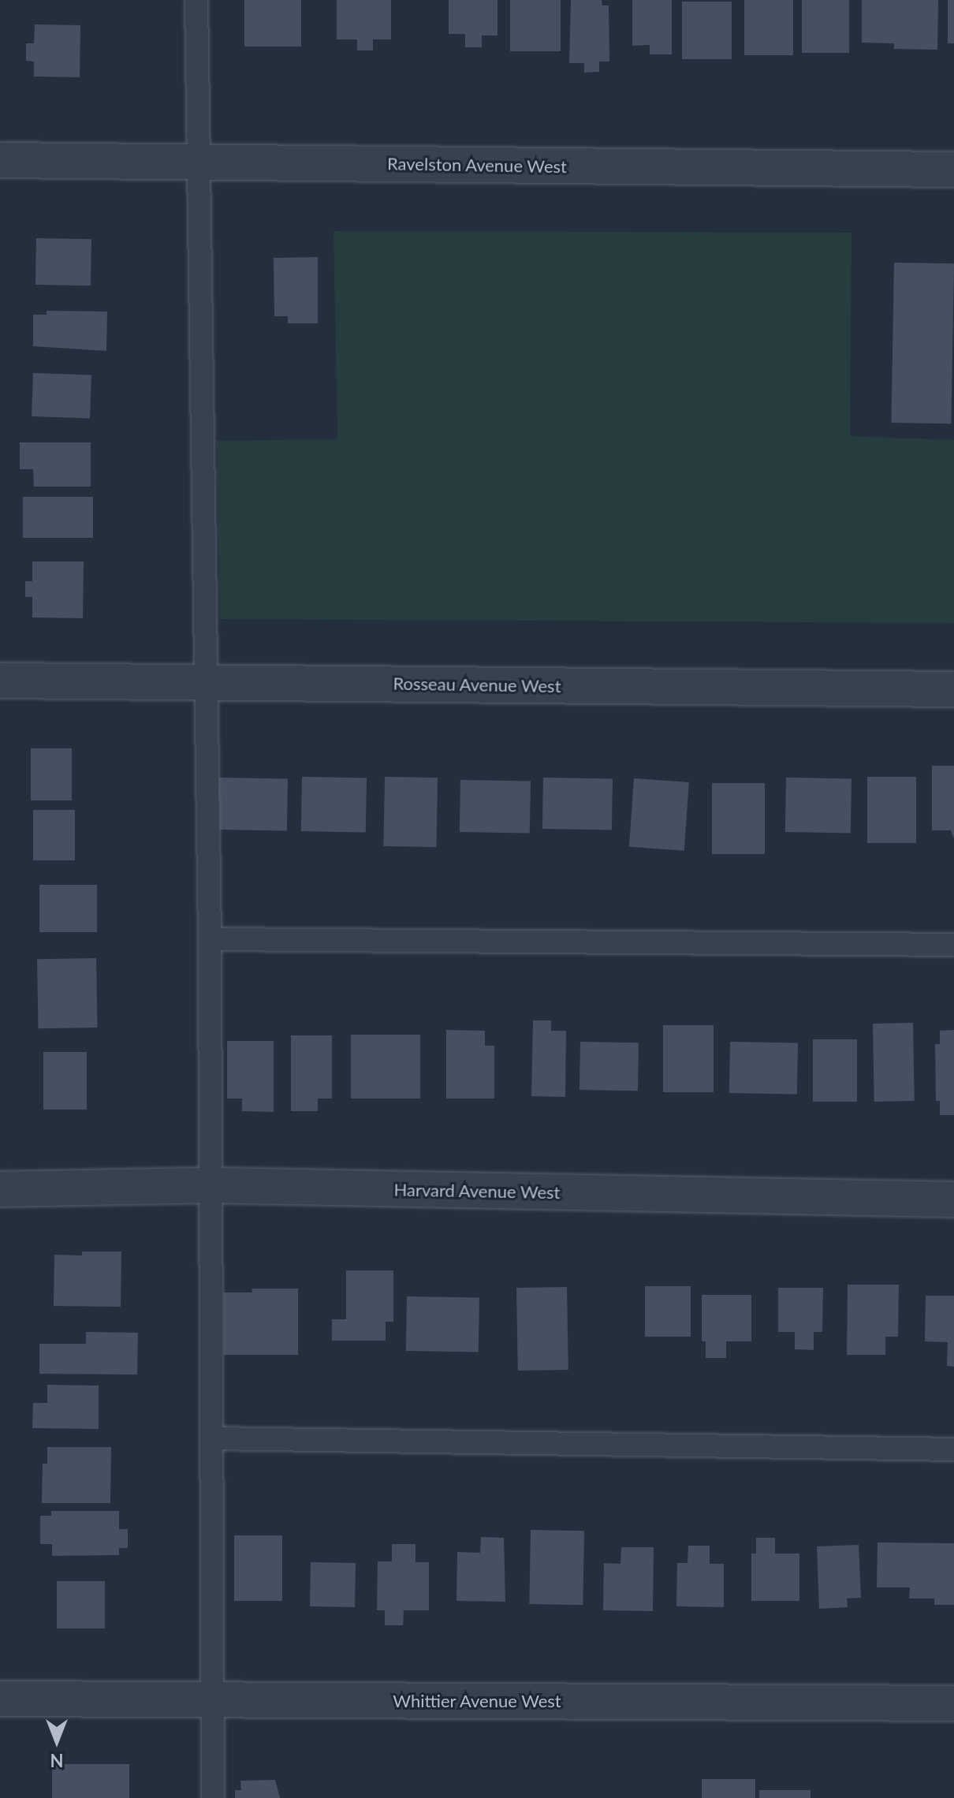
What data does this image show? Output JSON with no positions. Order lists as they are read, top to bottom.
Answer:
{
  "streets": {
    "street": [
      "Ravelston Avenue West",
      "Rosseau Avenue West",
      "Harvard Avenue West",
      "Whittier Avenue West"
    ]
  },
  "north": "bottom"
}
